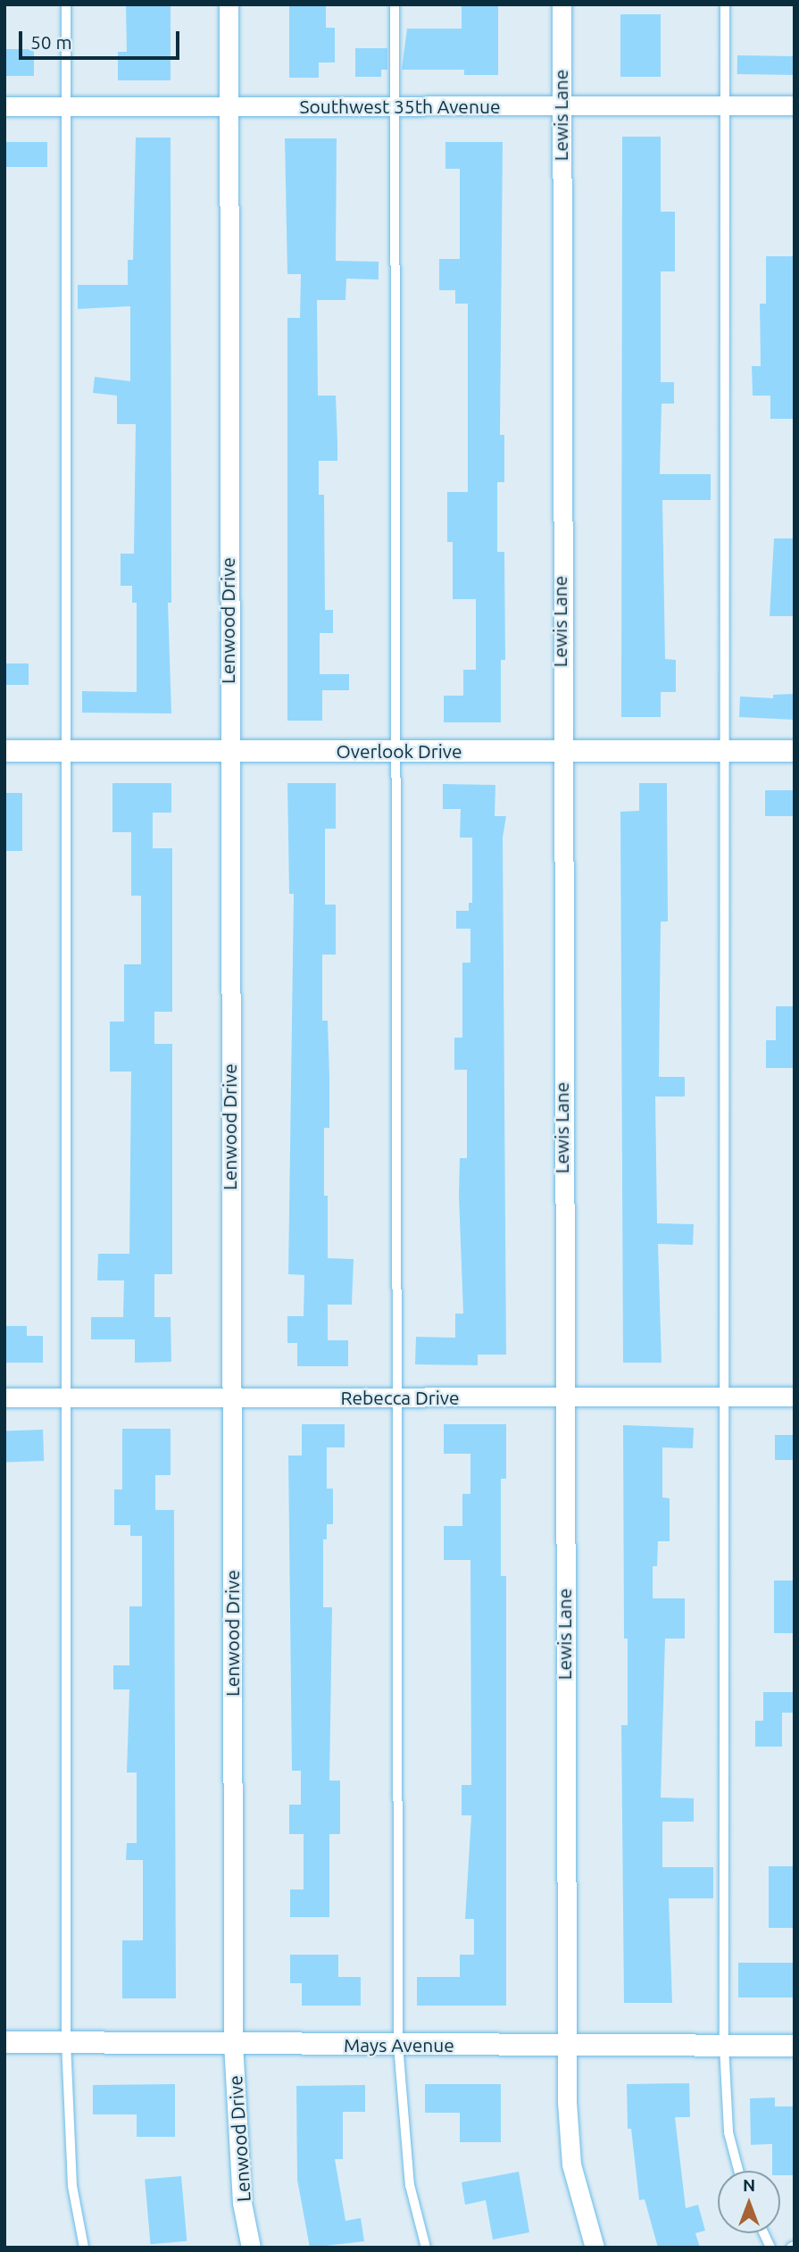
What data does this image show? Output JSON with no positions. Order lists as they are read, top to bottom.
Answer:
{
  "streets": {
    "street": [
      "Southwest 35th Avenue",
      "Lewis Lane",
      "Lenwood Drive",
      "Overlook Drive",
      "Rebecca Drive",
      "Mays Avenue"
    ]
  },
  "crossings": [
    ["Southwest 35th Avenue", "Lewis Lane"],
    ["Southwest 35th Avenue", "Lenwood Drive"],
    ["Lewis Lane", "Overlook Drive"],
    ["Lewis Lane", "Rebecca Drive"],
    ["Lewis Lane", "Mays Avenue"],
    ["Lenwood Drive", "Overlook Drive"],
    ["Lenwood Drive", "Rebecca Drive"],
    ["Lenwood Drive", "Mays Avenue"]
  ],
  "scale_bar": "50 m",
  "north": "top"
}
